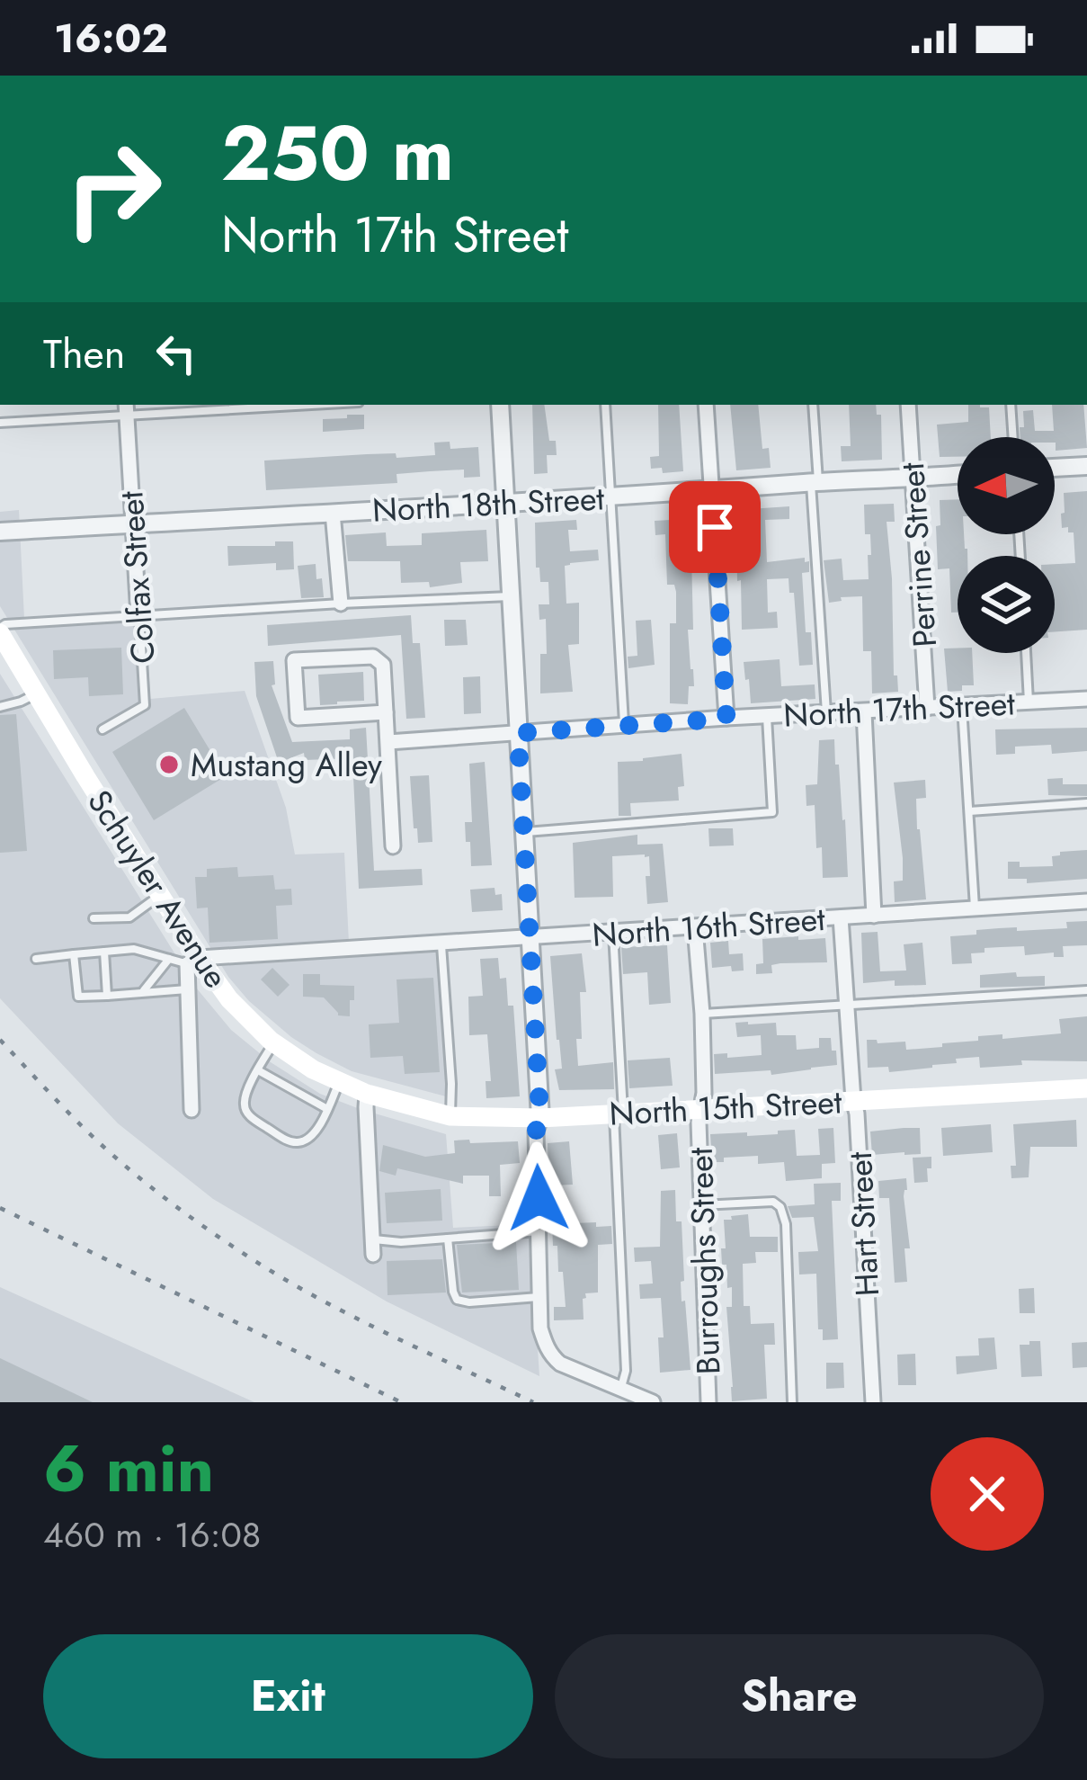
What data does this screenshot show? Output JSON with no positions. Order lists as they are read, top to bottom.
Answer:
{
  "streets": {
    "main road": ["Schuyler Avenue", "North 15th Street"],
    "street": [
      "North 18th Street",
      "Perrine Street",
      "Colfax Street",
      "North 17th Street",
      "North 16th Street",
      "Hart Street",
      "Burroughs Street"
    ]
  },
  "crossings": [
    ["North 18th Street", "Perrine Street"],
    ["North 18th Street", "Colfax Street"],
    ["Perrine Street", "North 17th Street"],
    ["Schuyler Avenue", "North 16th Street"],
    ["Schuyler Avenue", "North 15th Street"],
    ["North 16th Street", "Hart Street"],
    ["North 16th Street", "Burroughs Street"],
    ["North 15th Street", "Hart Street"],
    ["North 15th Street", "Burroughs Street"]
  ],
  "places": ["Mustang Alley"],
  "north": "left",
  "page": {
    "status": "16:02",
    "turn": ["250 m", "North 17th Street"],
    "then": "Then",
    "heading": ["6 min", "460 m · 16:08"],
    "buttons": ["Exit", "Share"]
  }
}
